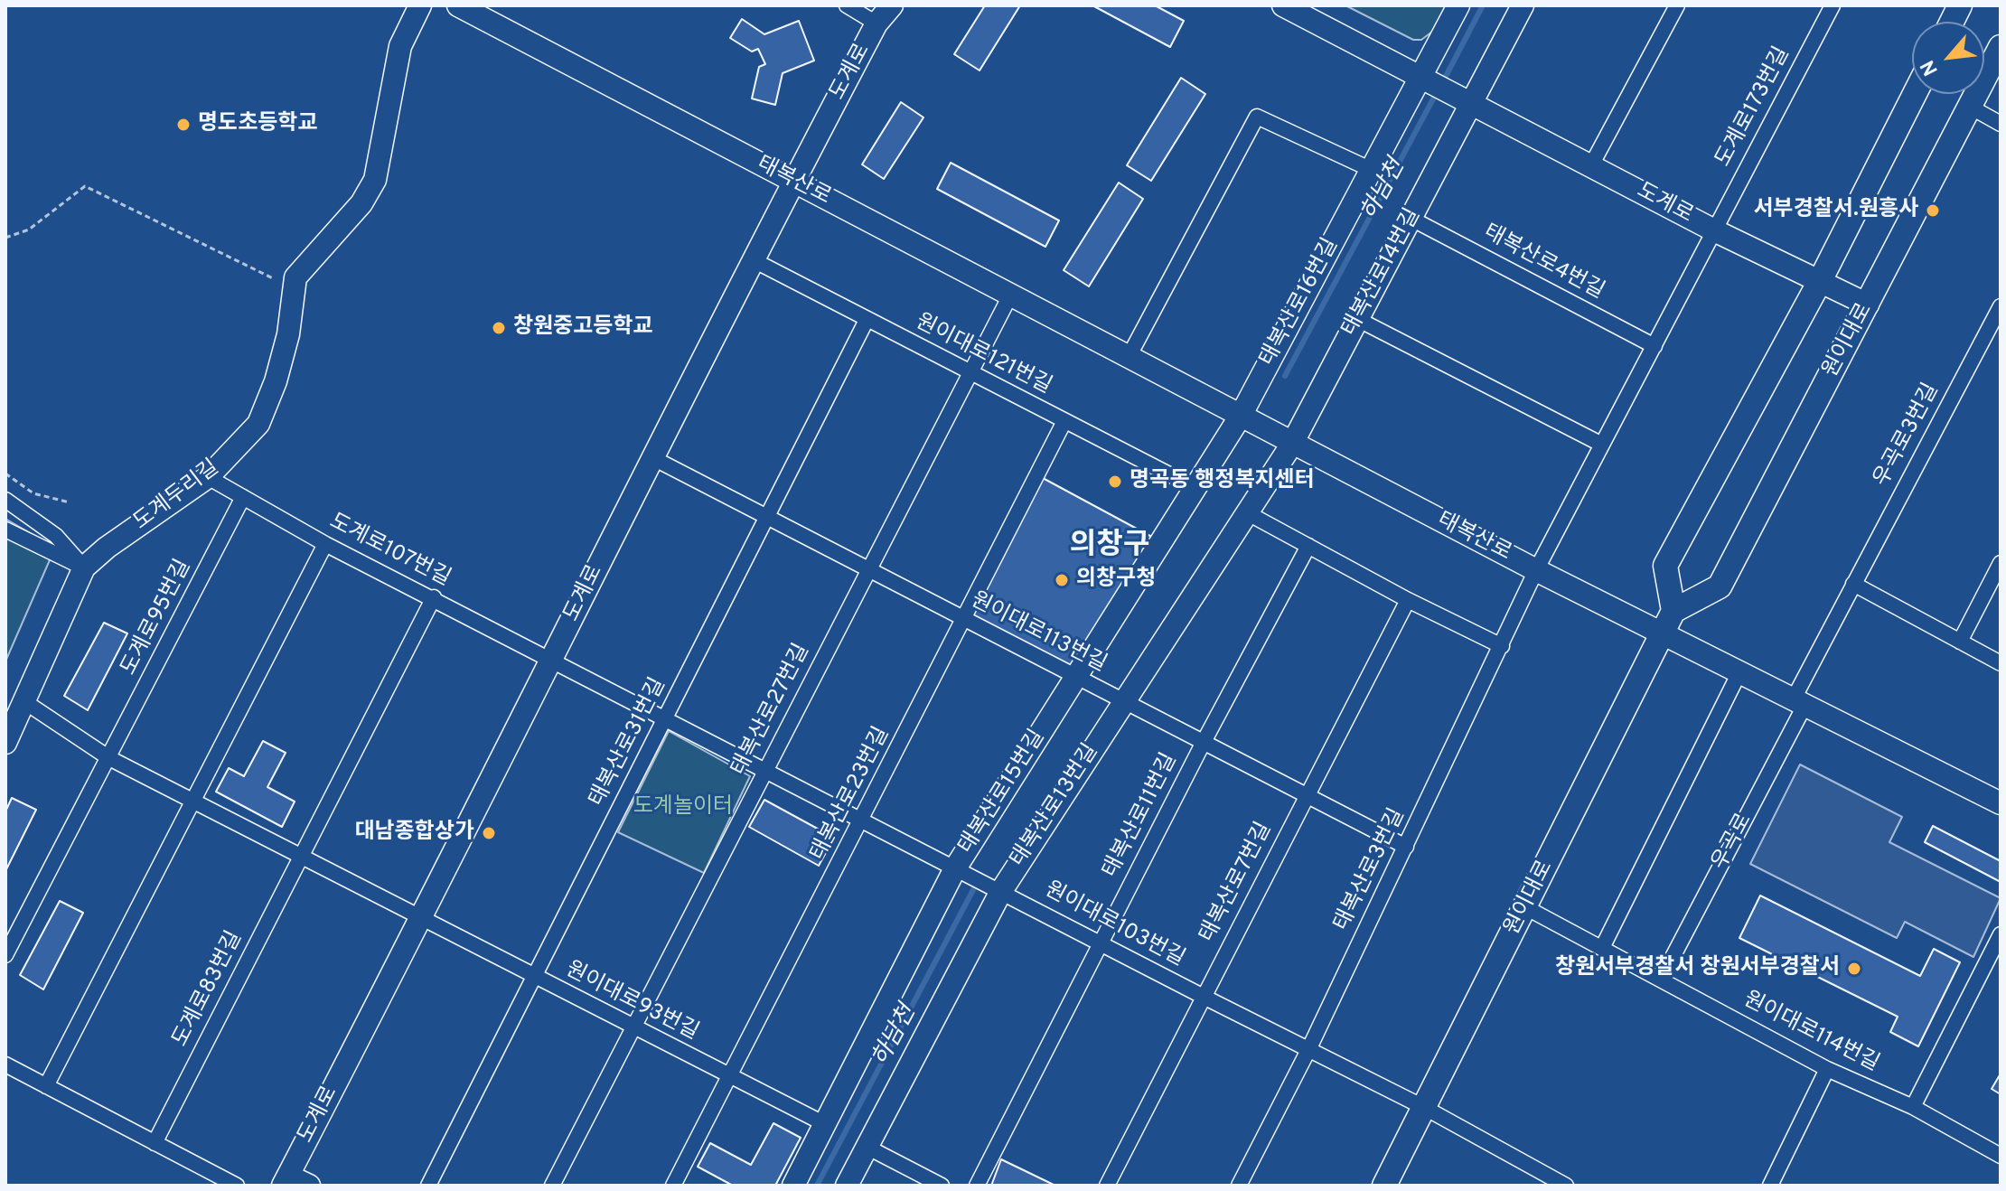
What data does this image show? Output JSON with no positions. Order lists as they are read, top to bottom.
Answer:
{
  "streets": {
    "main road": ["원이대로"],
    "street": [
      "도계로",
      "도계로173번길",
      "태복산로",
      "태복산로4번길",
      "태복산로14번길",
      "태복산로16번길",
      "원이대로121번길",
      "우곡로3번길",
      "도계두리길",
      "도계로107번길",
      "도계로95번길",
      "원이대로113번길",
      "태복산로27번길",
      "태복산로31번길",
      "태복산로15번길",
      "태복산로23번길",
      "태복산로13번길",
      "태복산로11번길",
      "우곡로",
      "태복산로3번길",
      "태복산로7번길",
      "원이대로103번길",
      "도계로83번길",
      "원이대로93번길",
      "원이대로114번길"
    ]
  },
  "crossings": [
    ["도계로", "도계로173번길"],
    ["도계로", "태복산로"],
    ["도계로", "태복산로14번길"],
    ["도계로", "태복산로16번길"],
    ["도계로", "원이대로"],
    ["도계로", "원이대로121번길"],
    ["도계로", "도계로107번길"],
    ["도계로", "원이대로113번길"],
    ["도계로", "원이대로103번길"],
    ["도계로", "원이대로93번길"],
    ["태복산로", "태복산로14번길"],
    ["태복산로", "태복산로16번길"],
    ["태복산로", "원이대로"],
    ["태복산로", "태복산로27번길"],
    ["태복산로", "태복산로15번길"],
    ["태복산로", "태복산로13번길"],
    ["태복산로", "태복산로3번길"],
    ["태복산로4번길", "태복산로14번길"],
    ["태복산로14번길", "태복산로13번길"],
    ["태복산로16번길", "태복산로15번길"],
    ["원이대로", "원이대로103번길"],
    ["원이대로", "원이대로114번길"],
    ["원이대로121번길", "태복산로27번길"],
    ["원이대로121번길", "태복산로31번길"],
    ["원이대로121번길", "태복산로15번길"],
    ["원이대로121번길", "태복산로23번길"],
    ["우곡로3번길", "우곡로"],
    ["도계두리길", "도계로107번길"],
    ["도계로107번길", "도계로95번길"],
    ["도계로107번길", "원이대로103번길"],
    ["원이대로113번길", "태복산로27번길"],
    ["원이대로113번길", "태복산로31번길"],
    ["원이대로113번길", "태복산로15번길"],
    ["원이대로113번길", "태복산로23번길"],
    ["원이대로113번길", "태복산로13번길"],
    ["원이대로113번길", "태복산로11번길"],
    ["원이대로113번길", "태복산로3번길"],
    ["원이대로113번길", "태복산로7번길"],
    ["태복산로27번길", "원이대로103번길"],
    ["태복산로27번길", "원이대로93번길"],
    ["태복산로31번길", "원이대로103번길"],
    ["태복산로31번길", "원이대로93번길"],
    ["태복산로15번길", "원이대로103번길"],
    ["태복산로15번길", "원이대로93번길"],
    ["태복산로23번길", "원이대로103번길"],
    ["태복산로23번길", "원이대로93번길"],
    ["태복산로13번길", "원이대로103번길"],
    ["태복산로11번길", "원이대로103번길"],
    ["우곡로", "원이대로114번길"],
    ["태복산로3번길", "원이대로103번길"],
    ["태복산로7번길", "원이대로103번길"]
  ],
  "districts": ["의창구"],
  "water": ["하남천"],
  "parks": ["도계놀이터"],
  "places": [
    "명도초등학교",
    "서부경찰서.원흥사",
    "창원중고등학교",
    "명곡동 행정복지센터",
    "의창구청",
    "대남종합상가",
    "창원서부경찰서 창원서부경찰서"
  ],
  "north": "bottom left"
}
